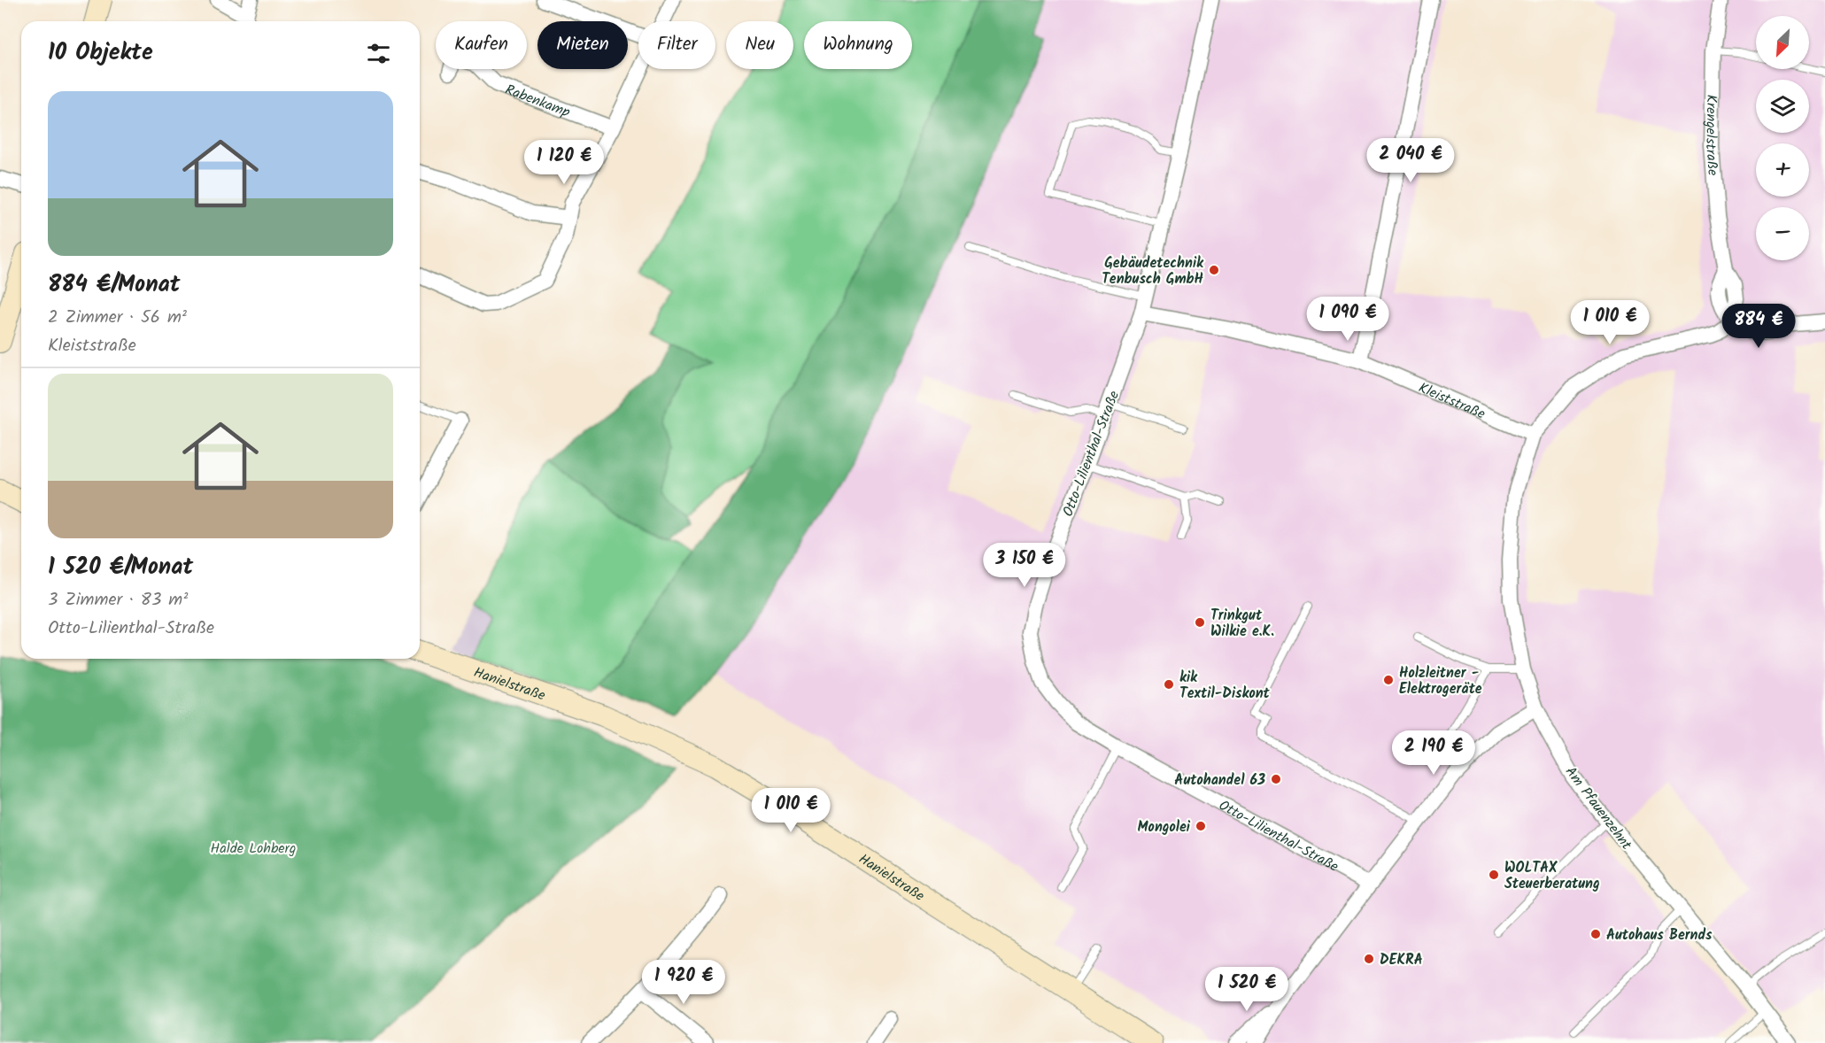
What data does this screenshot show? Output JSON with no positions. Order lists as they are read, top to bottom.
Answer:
{
  "streets": {
    "main road": ["Hanielstraße"],
    "street": [
      "Rabenkamp",
      "Krengelstraße",
      "Kleiststraße",
      "Otto-Lilienthal-Straße",
      "Am Pfauenzehnt"
    ]
  },
  "crossings": [
    ["Kleiststraße", "Otto-Lilienthal-Straße"],
    ["Kleiststraße", "Am Pfauenzehnt"]
  ],
  "parks": ["Halde Lohberg"],
  "places": [
    "Gebäudetechnik Tenbusch GmbH",
    "Trinkgut Wilkie e.K.",
    "Holzleitner - Elektrogeräte",
    "kik Textil-Diskont",
    "Autohandel 63",
    "Mongolei",
    "WOLTAX Steuerberatung",
    "Autohaus Bernds",
    "DEKRA"
  ],
  "north": "bottom left",
  "page": {
    "map_buttons": ["+", "−"],
    "chip": [
      "Kaufen",
      "Mieten",
      "Filter",
      "Neu",
      "Wohnung"
    ],
    "heading": "10 Objekte",
    "list": [
      {
        "name": "884 €/Monat",
        "note": "2 Zimmer · 56 m² · Kleiststraße"
      },
      {
        "name": "1 520 €/Monat",
        "note": "3 Zimmer · 83 m² · Otto-Lilienthal-Straße"
      }
    ],
    "price": [
      "2 040 €",
      "1 120 €",
      "1 090 €",
      "1 010 €",
      "884 €",
      "3 150 €",
      "2 190 €",
      "1 010 €",
      "1 920 €",
      "1 520 €"
    ]
  }
}
